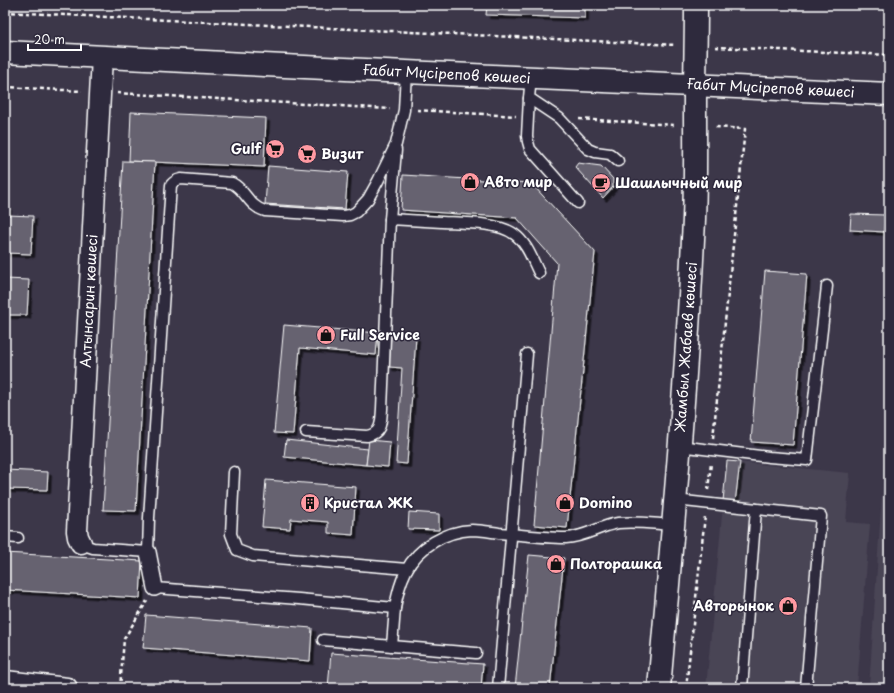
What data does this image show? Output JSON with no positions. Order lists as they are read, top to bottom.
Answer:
{
  "streets": {
    "main road": ["Ғабит Мүсірепов көшесі", "Жамбыл Жабаев көшесі"],
    "street": ["Алтынсарин көшесі"]
  },
  "crossings": [
    ["Ғабит Мүсірепов көшесі", "Алтынсарин көшесі"],
    ["Ғабит Мүсірепов көшесі", "Жамбыл Жабаев көшесі"]
  ],
  "places": {
    "supermarket": ["Gulf", "Визит"],
    "shop": [
      "Авто мир",
      "Full Service",
      "Domino",
      "Полторашка",
      "Авторынок"
    ],
    "cafe": ["Шашлычный мир"],
    "building": ["Кристал ЖК"]
  },
  "scale_bar": "20 m"
}
